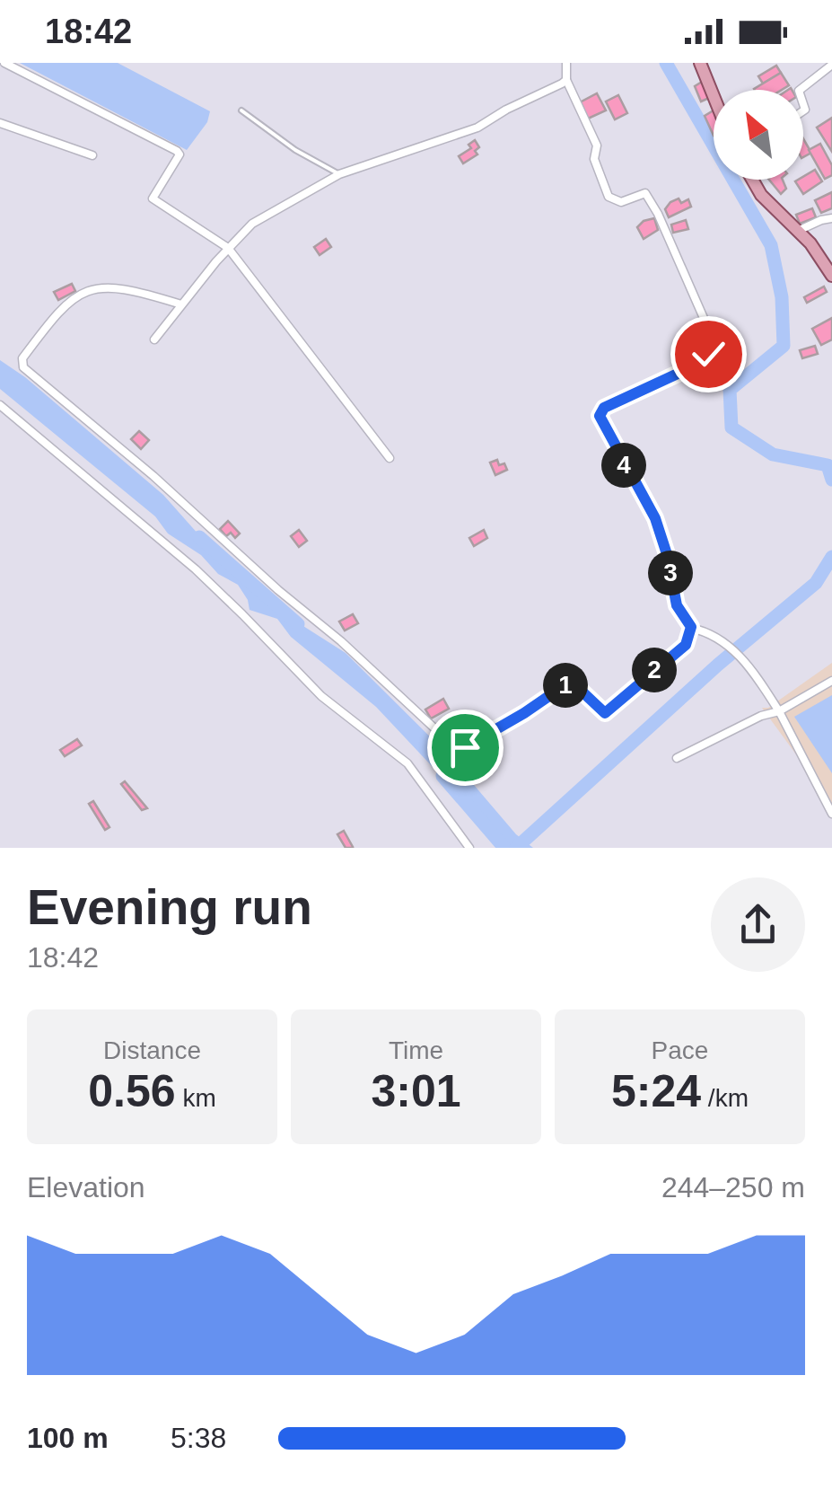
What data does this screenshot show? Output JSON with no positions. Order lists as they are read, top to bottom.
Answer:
{
  "north": "top left",
  "page": {
    "status": "18:42",
    "pins": [
      "4",
      "3",
      "2",
      "1"
    ],
    "heading": ["Evening run", "18:42"],
    "stats": [
      ["Distance", "0.56 km"],
      ["Time", "3:01"],
      ["Pace", "5:24 /km"]
    ],
    "chart": ["Elevation", "244–250 m"],
    "list": [
      {
        "name": "100 m",
        "note": "5:38"
      }
    ]
  }
}
